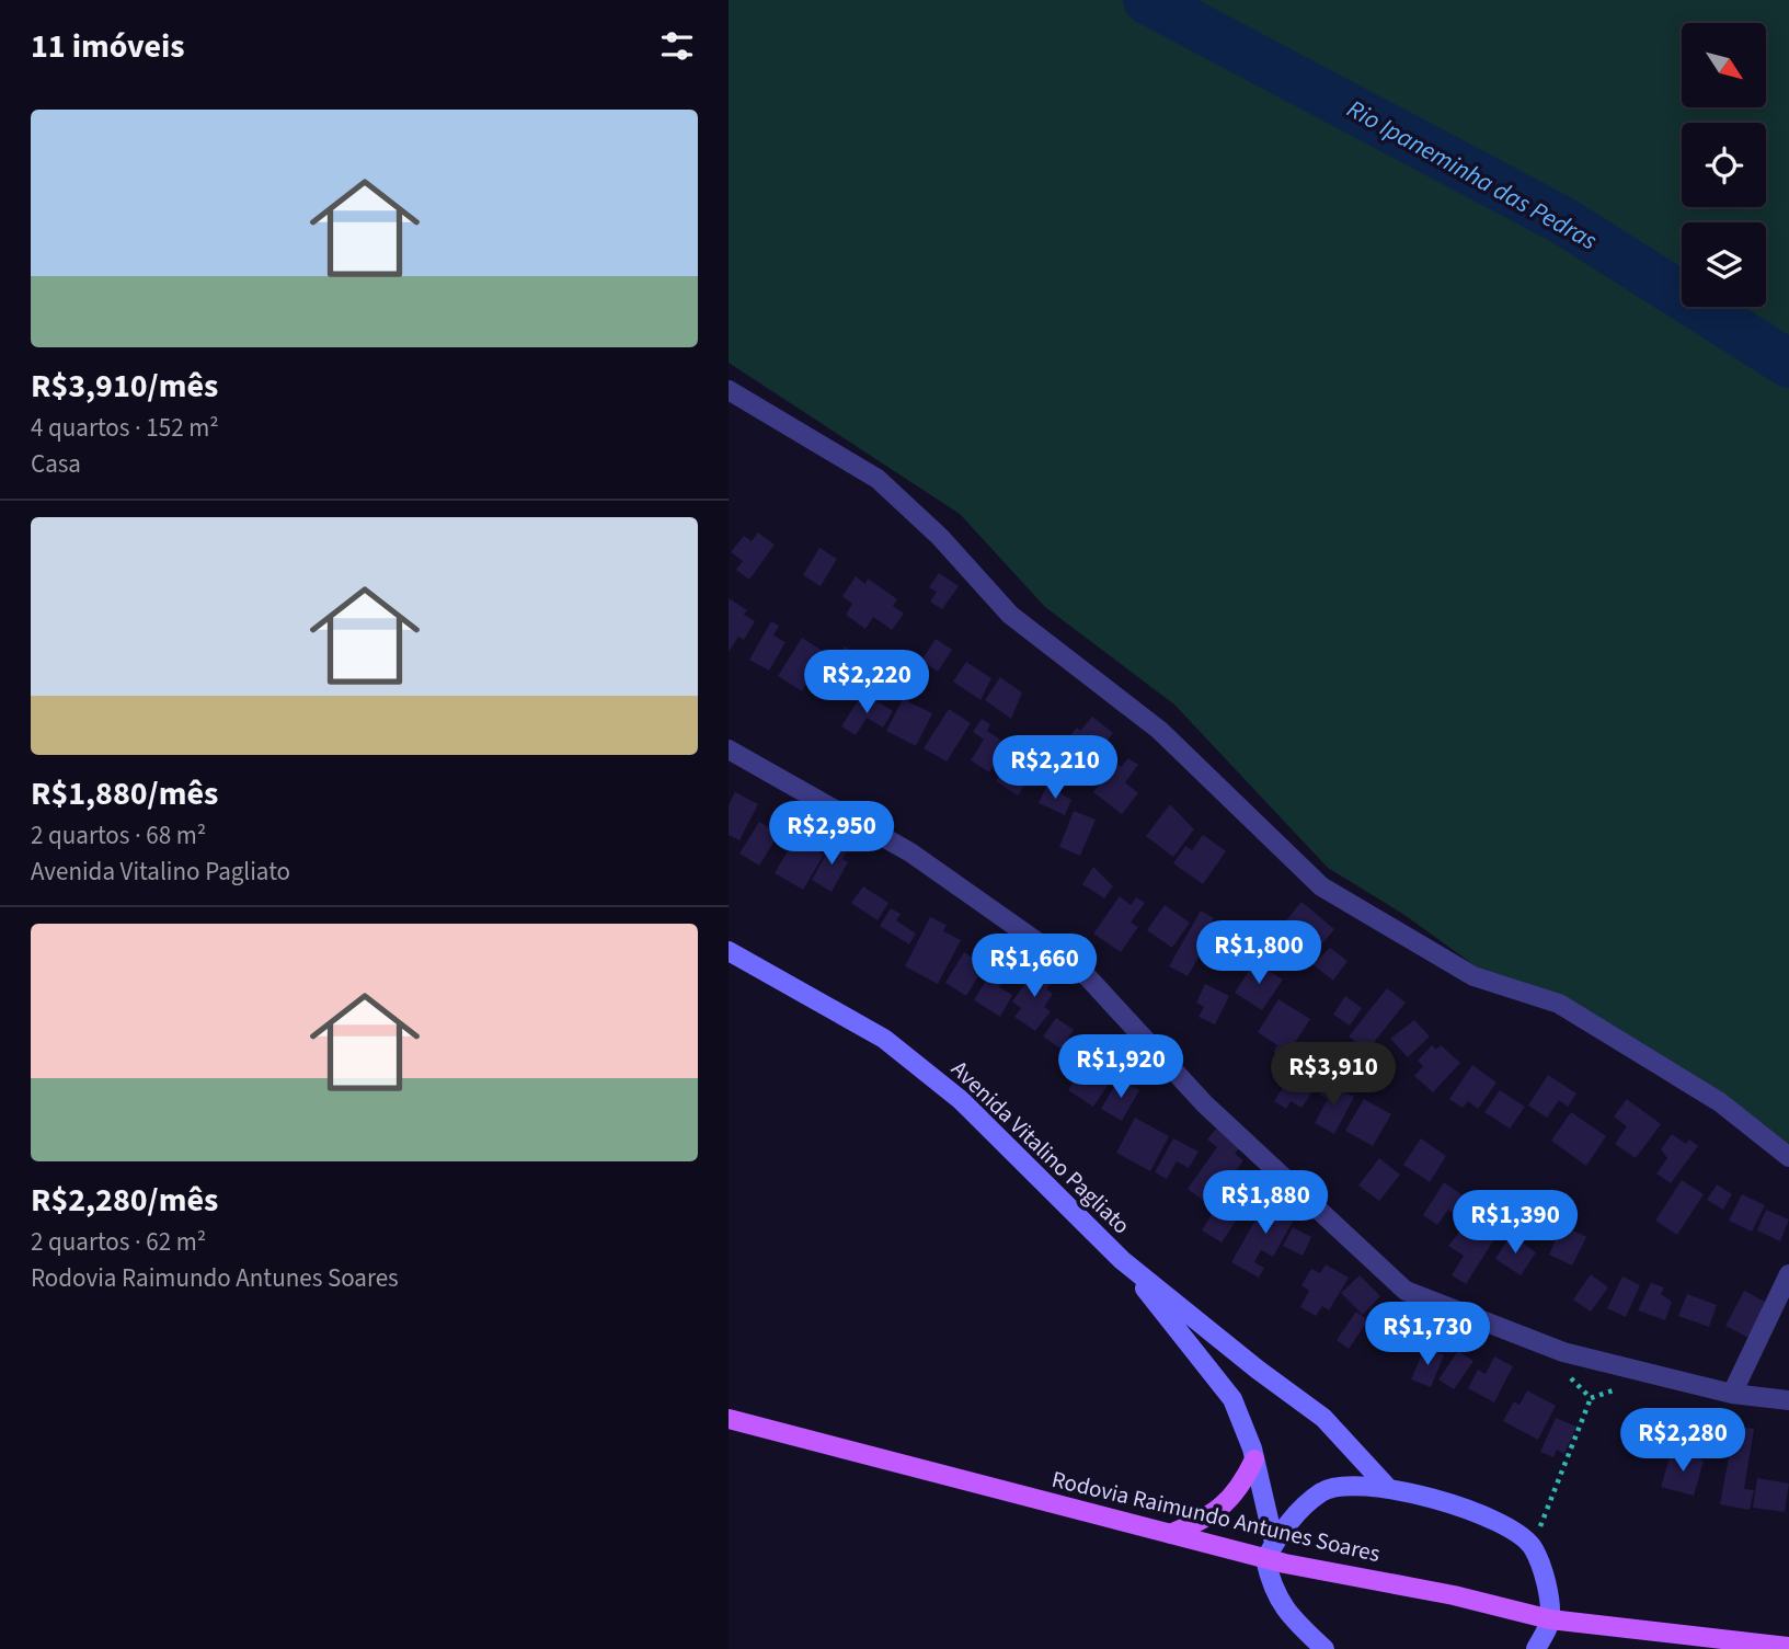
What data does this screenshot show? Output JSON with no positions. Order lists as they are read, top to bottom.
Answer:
{
  "streets": {
    "main road": ["Rodovia Raimundo Antunes Soares"],
    "street": ["Avenida Vitalino Pagliato"]
  },
  "water": ["Rio Ipaneminha das Pedras"],
  "north": "bottom right",
  "page": {
    "heading": "11 imóveis",
    "list": [
      {
        "name": "R$3,910/mês",
        "note": "4 quartos · 152 m² · Casa"
      },
      {
        "name": "R$1,880/mês",
        "note": "2 quartos · 68 m² · Avenida Vitalino Pagliato"
      },
      {
        "name": "R$2,280/mês",
        "note": "2 quartos · 62 m² · Rodovia Raimundo Antunes Soares"
      }
    ],
    "price": [
      "R$2,220",
      "R$2,210",
      "R$2,950",
      "R$1,800",
      "R$1,660",
      "R$1,920",
      "R$3,910",
      "R$1,880",
      "R$1,390",
      "R$1,730",
      "R$2,280"
    ]
  }
}
